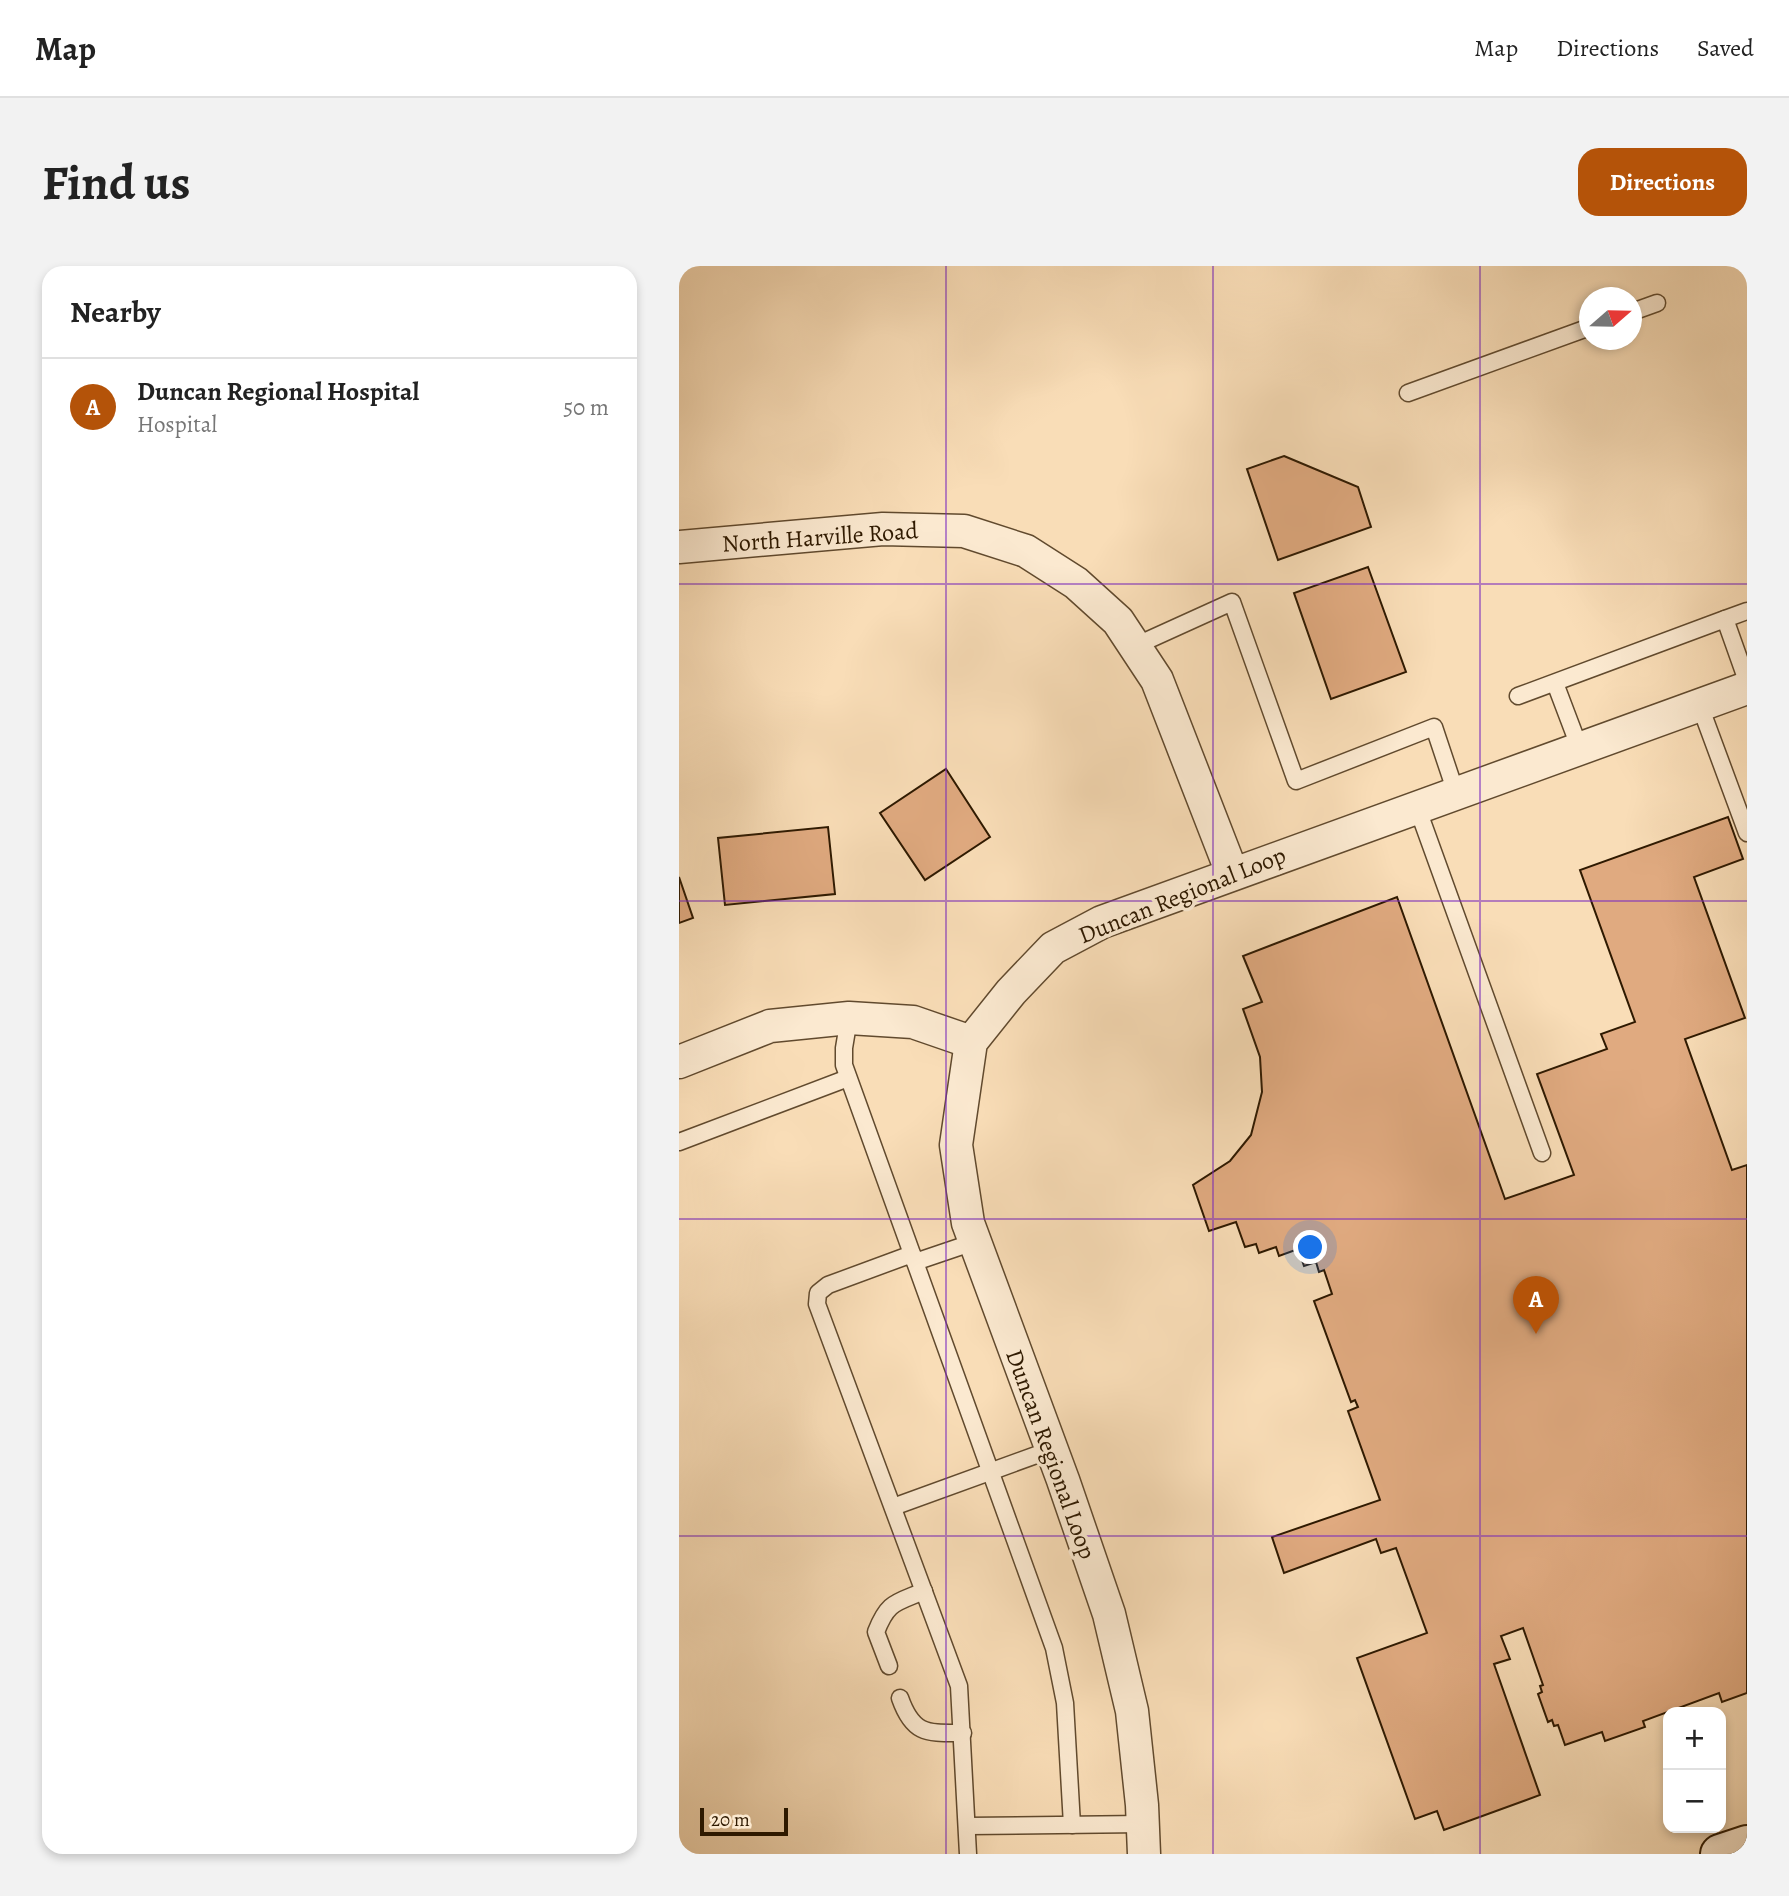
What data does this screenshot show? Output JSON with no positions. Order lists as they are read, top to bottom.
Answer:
{
  "streets": {
    "street": ["North Harville Road", "Duncan Regional Loop"]
  },
  "crossings": [
    ["North Harville Road", "Duncan Regional Loop"]
  ],
  "scale_bar": "20 m",
  "north": "right",
  "page": {
    "header": "Map",
    "nav": ["Map", "Directions", "Saved"],
    "buttons": "Directions",
    "title": "Find us",
    "heading": "Nearby",
    "list": [
      {
        "mark": "A",
        "name": "Duncan Regional Hospital",
        "note": "Hospital",
        "value": "50 m"
      }
    ],
    "pins": "A",
    "map_buttons": ["+", "−"],
    "scale": "20 m"
  }
}
